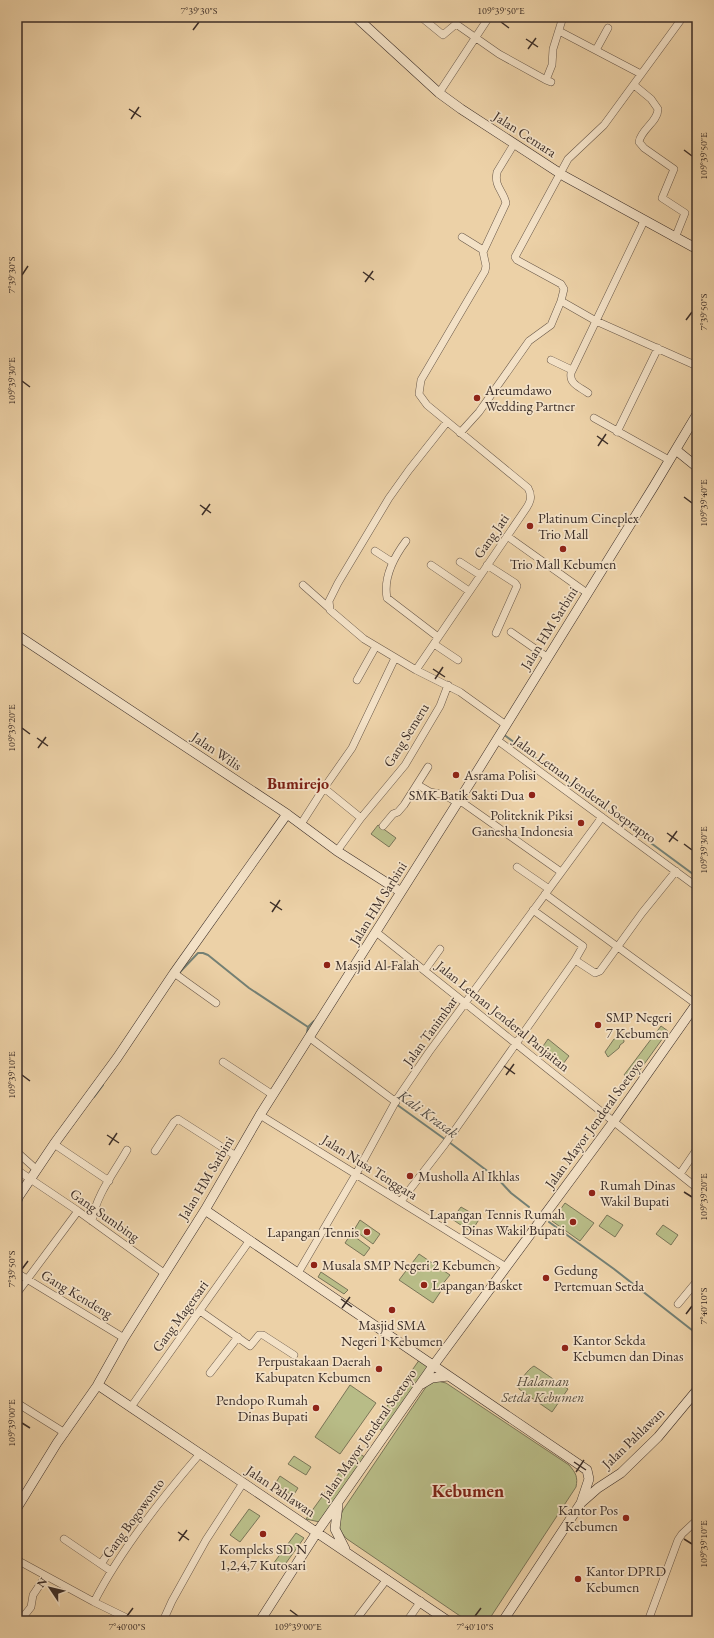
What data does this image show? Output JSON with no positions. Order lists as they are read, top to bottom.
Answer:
{
  "streets": {
    "main road": [
      "Jalan Cemara",
      "Jalan HM Sarbini",
      "Jalan Wilis",
      "Jalan Mayor Jenderal Soetoyo",
      "Jalan Pahlawan"
    ],
    "street": [
      "Gang Jati",
      "Gang Semeru",
      "Jalan Letnan Jenderal Soeprapto",
      "Jalan Letnan Jenderal Panjaitan",
      "Jalan Tanimbar",
      "Jalan Nusa Tenggara",
      "Gang Sumbing",
      "Gang Kendeng",
      "Gang Magersari",
      "Gang Bogowonto"
    ]
  },
  "crossings": [
    ["Jalan HM Sarbini", "Jalan Wilis"],
    ["Jalan HM Sarbini", "Jalan Letnan Jenderal Soeprapto"],
    ["Jalan HM Sarbini", "Jalan Letnan Jenderal Panjaitan"],
    ["Jalan HM Sarbini", "Jalan Nusa Tenggara"],
    ["Jalan HM Sarbini", "Gang Sumbing"],
    ["Jalan HM Sarbini", "Gang Kendeng"],
    ["Jalan HM Sarbini", "Jalan Pahlawan"],
    ["Gang Semeru", "Jalan Wilis"],
    ["Jalan Letnan Jenderal Soeprapto", "Jalan Tanimbar"],
    ["Jalan Letnan Jenderal Panjaitan", "Jalan Tanimbar"],
    ["Jalan Letnan Jenderal Panjaitan", "Jalan Mayor Jenderal Soetoyo"],
    ["Jalan Tanimbar", "Jalan Nusa Tenggara"],
    ["Jalan Mayor Jenderal Soetoyo", "Jalan Nusa Tenggara"],
    ["Jalan Mayor Jenderal Soetoyo", "Jalan Pahlawan"],
    ["Gang Magersari", "Jalan Pahlawan"],
    ["Jalan Pahlawan", "Gang Bogowonto"]
  ],
  "districts": ["Bumirejo", "Kebumen"],
  "water": ["Kali Krasak"],
  "parks": ["Halaman Setda Kebumen"],
  "places": [
    "Areumdawo Wedding Partner",
    "Platinum Cineplex Trio Mall",
    "Trio Mall Kebumen",
    "Asrama Polisi",
    "SMK Batik Sakti Dua",
    "Politeknik Piksi Ganesha Indonesia",
    "Masjid Al-Falah",
    "SMP Negeri 7 Kebumen",
    "Musholla Al Ikhlas",
    "Rumah Dinas Wakil Bupati",
    "Lapangan Tennis Rumah Dinas Wakil Bupati",
    "Lapangan Tennis",
    "Musala SMP Negeri 2 Kebumen",
    "Gedung Pertemuan Setda",
    "Lapangan Basket",
    "Masjid SMA Negeri 1 Kebumen",
    "Kantor Sekda Kebumen dan Dinas",
    "Perpustakaan Daerah Kabupaten Kebumen",
    "Pendopo Rumah Dinas Bupati",
    "Kantor Pos Kebumen",
    "Kompleks SD N 1,2,4,7 Kutosari",
    "Kantor DPRD Kebumen"
  ],
  "north": "top left",
  "coordinates": [
    "7°39'30\"S",
    "109°39'50\"E",
    "7°39'50\"S",
    "109°39'30\"E",
    "109°39'40\"E",
    "109°39'20\"E",
    "109°39'10\"E",
    "7°40'10\"S",
    "109°39'00\"E",
    "7°40'00\"S"
  ]
}
